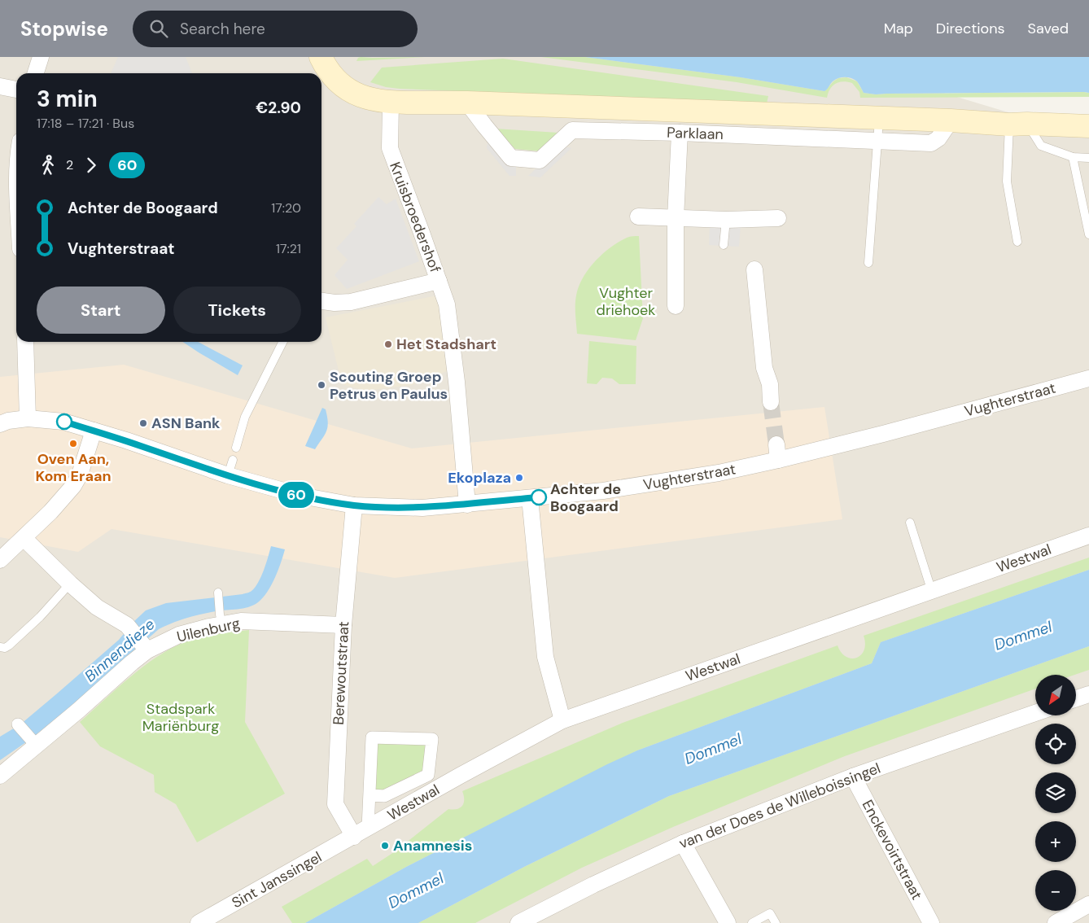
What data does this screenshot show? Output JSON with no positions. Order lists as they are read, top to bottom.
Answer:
{
  "streets": {
    "main road": ["Parklaan"],
    "street": [
      "Kruisbroedershof",
      "Vughterstraat",
      "Westwal",
      "Uilenburg",
      "Berewoutstraat",
      "van der Does de Willeboissingel",
      "Enckevoirtstraat",
      "Sint Janssingel"
    ]
  },
  "crossings": [
    ["Parklaan", "Kruisbroedershof"],
    ["Vughterstraat", "Berewoutstraat"],
    ["Westwal", "Berewoutstraat"],
    ["Westwal", "Sint Janssingel"],
    ["Uilenburg", "Berewoutstraat"],
    ["Berewoutstraat", "Sint Janssingel"],
    ["van der Does de Willeboissingel", "Enckevoirtstraat"]
  ],
  "water": ["Dommel", "Binnendieze"],
  "parks": ["Vughter driehoek", "Stadspark Mariënburg"],
  "places": [
    "Het Stadshart",
    "Scouting Groep Petrus en Paulus",
    "ASN Bank",
    "Oven Aan, Kom Eraan",
    "Ekoplaza",
    "Achter de Boogaard",
    "Anamnesis"
  ],
  "lines": ["bus line 60"],
  "north": "bottom left",
  "page": {
    "header": "Stopwise",
    "search": "Search here",
    "nav": ["Map", "Directions", "Saved"],
    "on_map": "60",
    "heading": ["3 min", "17:18 – 17:21 · Bus", "€2.90"],
    "legs": ["2", "60"],
    "list": [
      {
        "name": "Achter de Boogaard",
        "value": "17:20"
      },
      {
        "name": "Vughterstraat",
        "value": "17:21"
      }
    ],
    "buttons": ["Start", "Tickets"],
    "map_buttons": ["+", "−"]
  }
}
